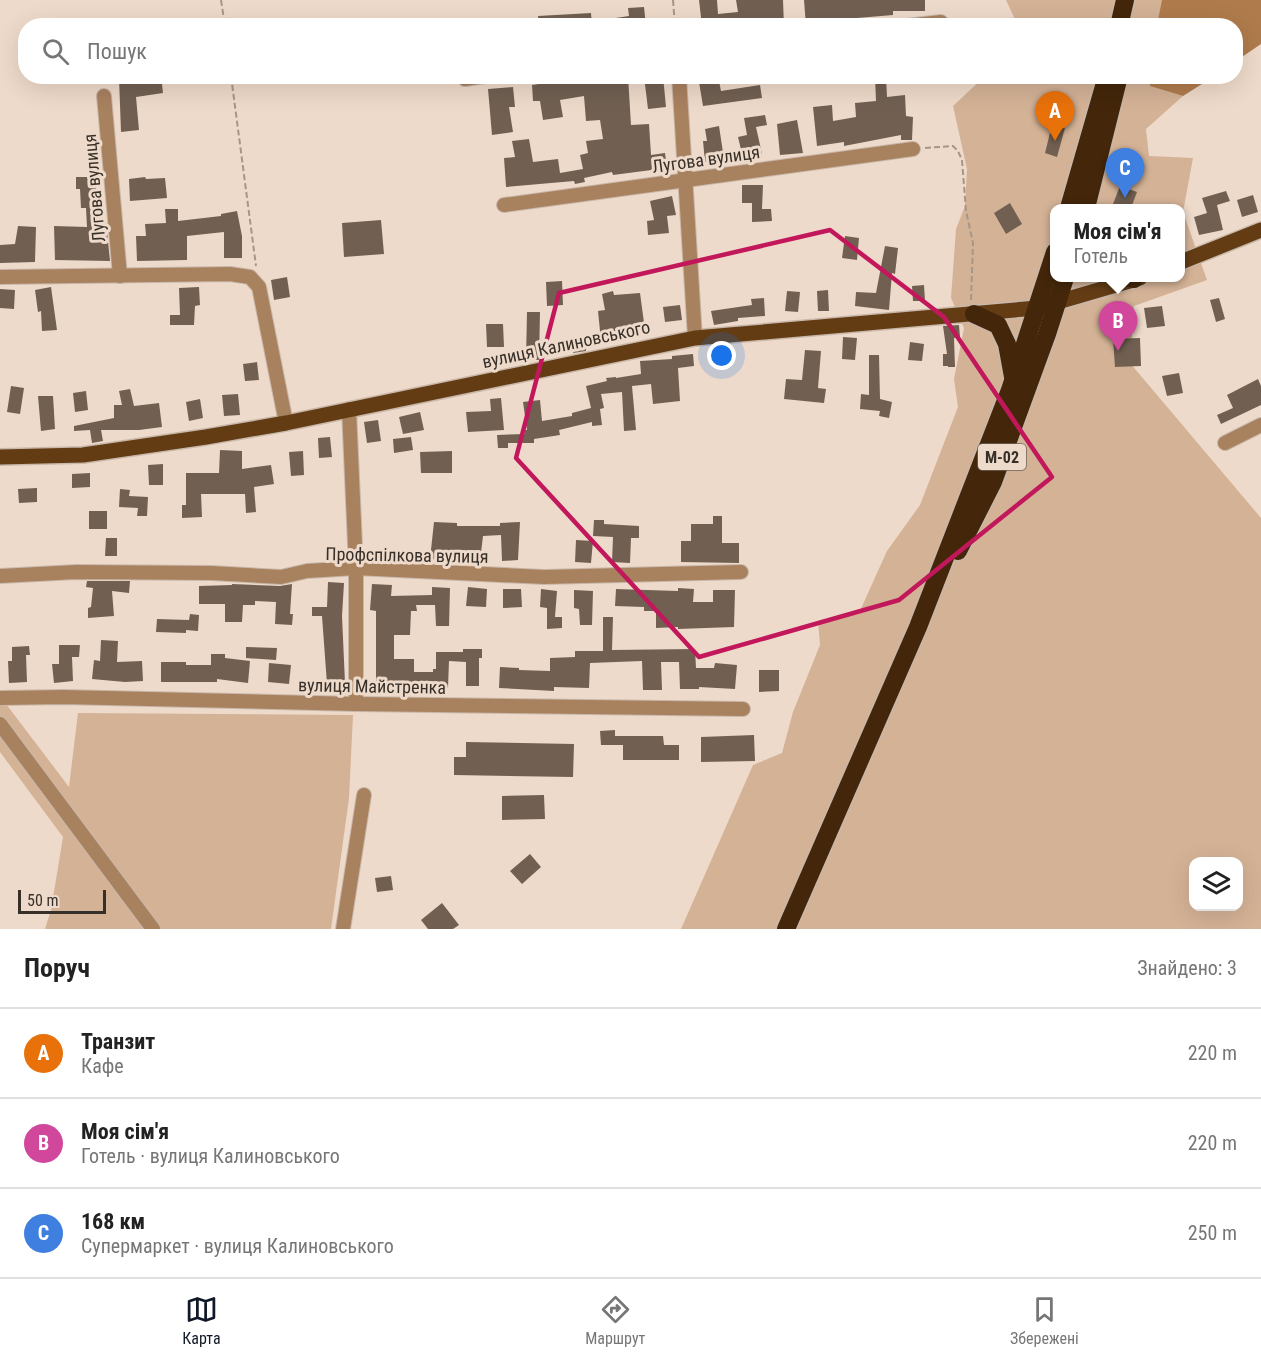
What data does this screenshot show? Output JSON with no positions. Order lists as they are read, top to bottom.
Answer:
{
  "streets": {
    "highway": ["М-02"],
    "main road": ["вулиця Калиновського"],
    "street": ["Лугова вулиця", "Профспілкова вулиця", "вулиця Майстренка"]
  },
  "crossings": [
    ["вулиця Калиновського", "М-02"]
  ],
  "scale_bar": "50 m",
  "page": {
    "search": "Пошук",
    "pins": ["A", "C", "B"],
    "popup": ["Моя сім'я", "Готель"],
    "scale": "50 m",
    "heading": ["Поруч", "Знайдено: 3"],
    "list": [
      {
        "mark": "A",
        "name": "Транзит",
        "note": "Кафе",
        "value": "220 m"
      },
      {
        "mark": "B",
        "name": "Моя сім'я",
        "note": "Готель · вулиця Калиновського",
        "value": "220 m"
      },
      {
        "mark": "C",
        "name": "168 км",
        "note": "Супермаркет · вулиця Калиновського",
        "value": "250 m"
      }
    ],
    "nav": ["Карта", "Маршрут", "Збережені"]
  }
}
